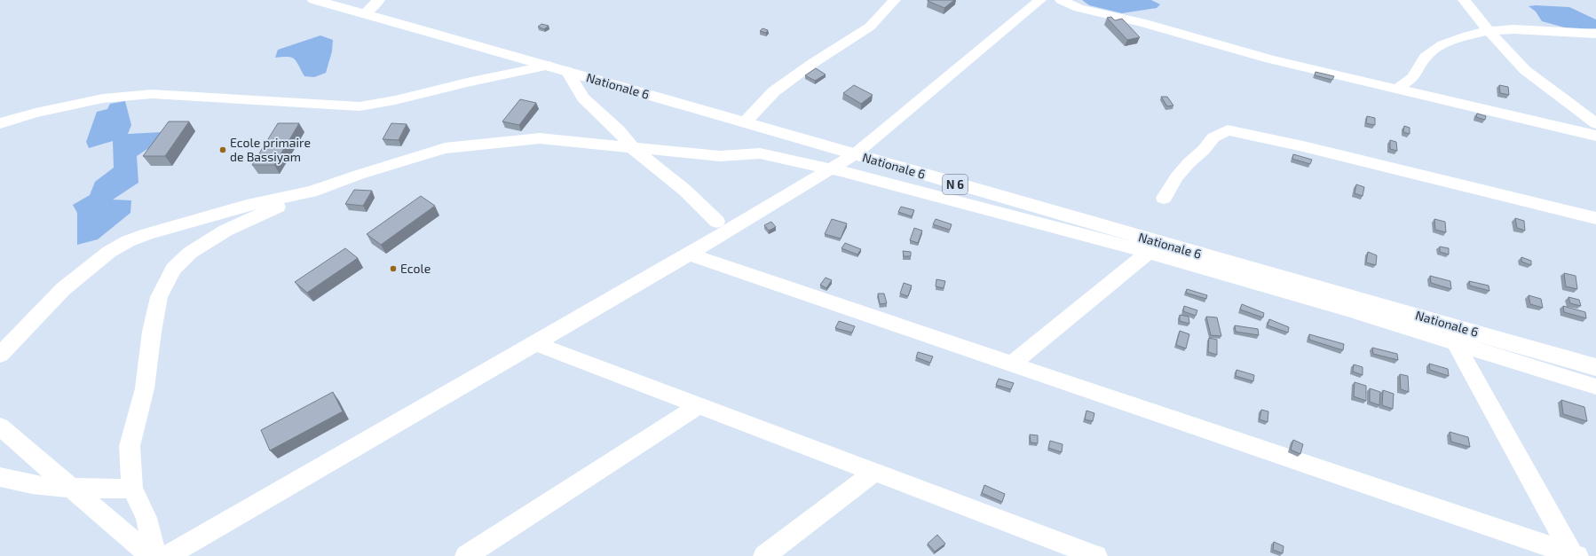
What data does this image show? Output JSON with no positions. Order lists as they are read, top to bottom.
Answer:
{
  "streets": {
    "main road": ["Nationale 6", "N 6"]
  },
  "places": ["Ecole primaire de Bassiyam", "Ecole"]
}
